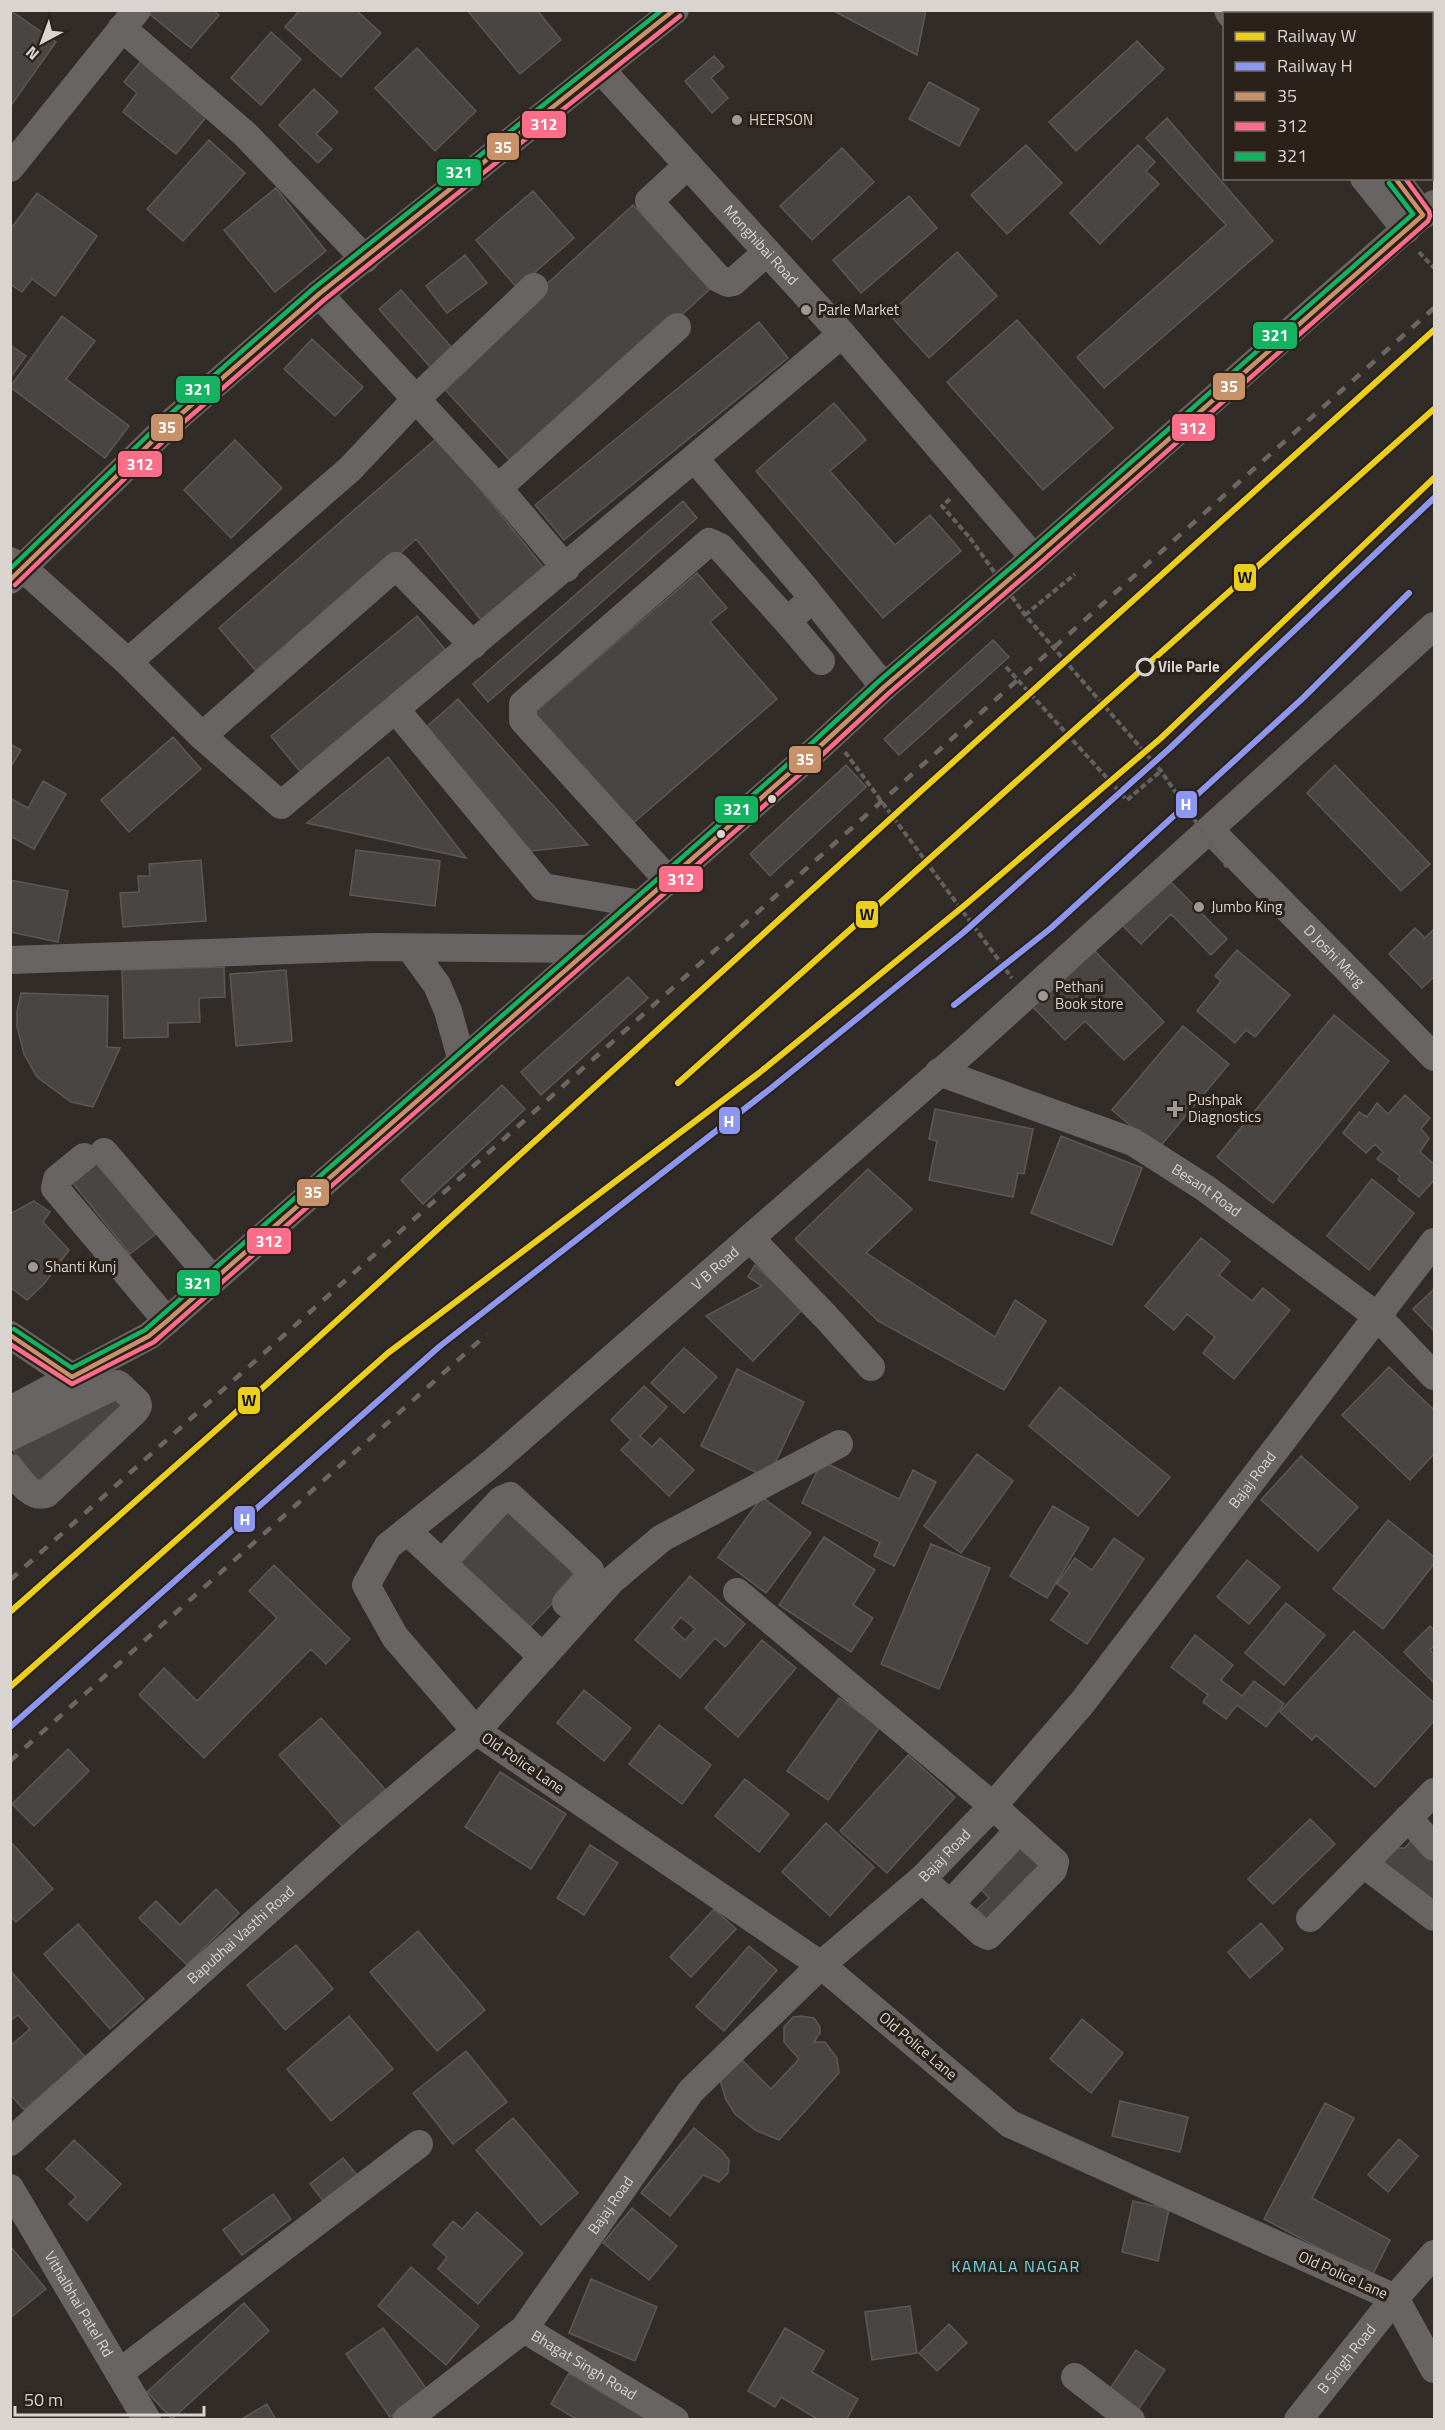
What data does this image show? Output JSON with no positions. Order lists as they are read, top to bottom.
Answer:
{
  "streets": {
    "street": [
      "Monghibai Road",
      "D Joshi Marg",
      "Besant Road",
      "V B Road",
      "Bajaj Road",
      "Old Police Lane",
      "Bapubhai Vasthi Road",
      "Vithalbhai Patel Rd",
      "B Singh Road",
      "Bhagat Singh Road"
    ]
  },
  "crossings": [
    ["D Joshi Marg", "V B Road"],
    ["Besant Road", "V B Road"],
    ["Besant Road", "Bajaj Road"],
    ["V B Road", "Old Police Lane"],
    ["Bajaj Road", "Old Police Lane"],
    ["Bajaj Road", "Bhagat Singh Road"],
    ["Old Police Lane", "Bapubhai Vasthi Road"],
    ["Old Police Lane", "B Singh Road"]
  ],
  "districts": ["KAMALA NAGAR"],
  "places": {
    "other": [
      "HEERSON",
      "Parle Market",
      "Vile Parle",
      "Jumbo King",
      "Pethani Book store",
      "Shanti Kunj"
    ],
    "health": ["Pushpak Diagnostics"]
  },
  "lines": [
    "transit line 35",
    "transit line 321",
    "transit line 312",
    "rail line W",
    "rail line H"
  ],
  "legend": [
    "Railway W",
    "Railway H",
    "35",
    "312",
    "321"
  ],
  "scale_bar": "50 m",
  "north": "bottom left"
}
